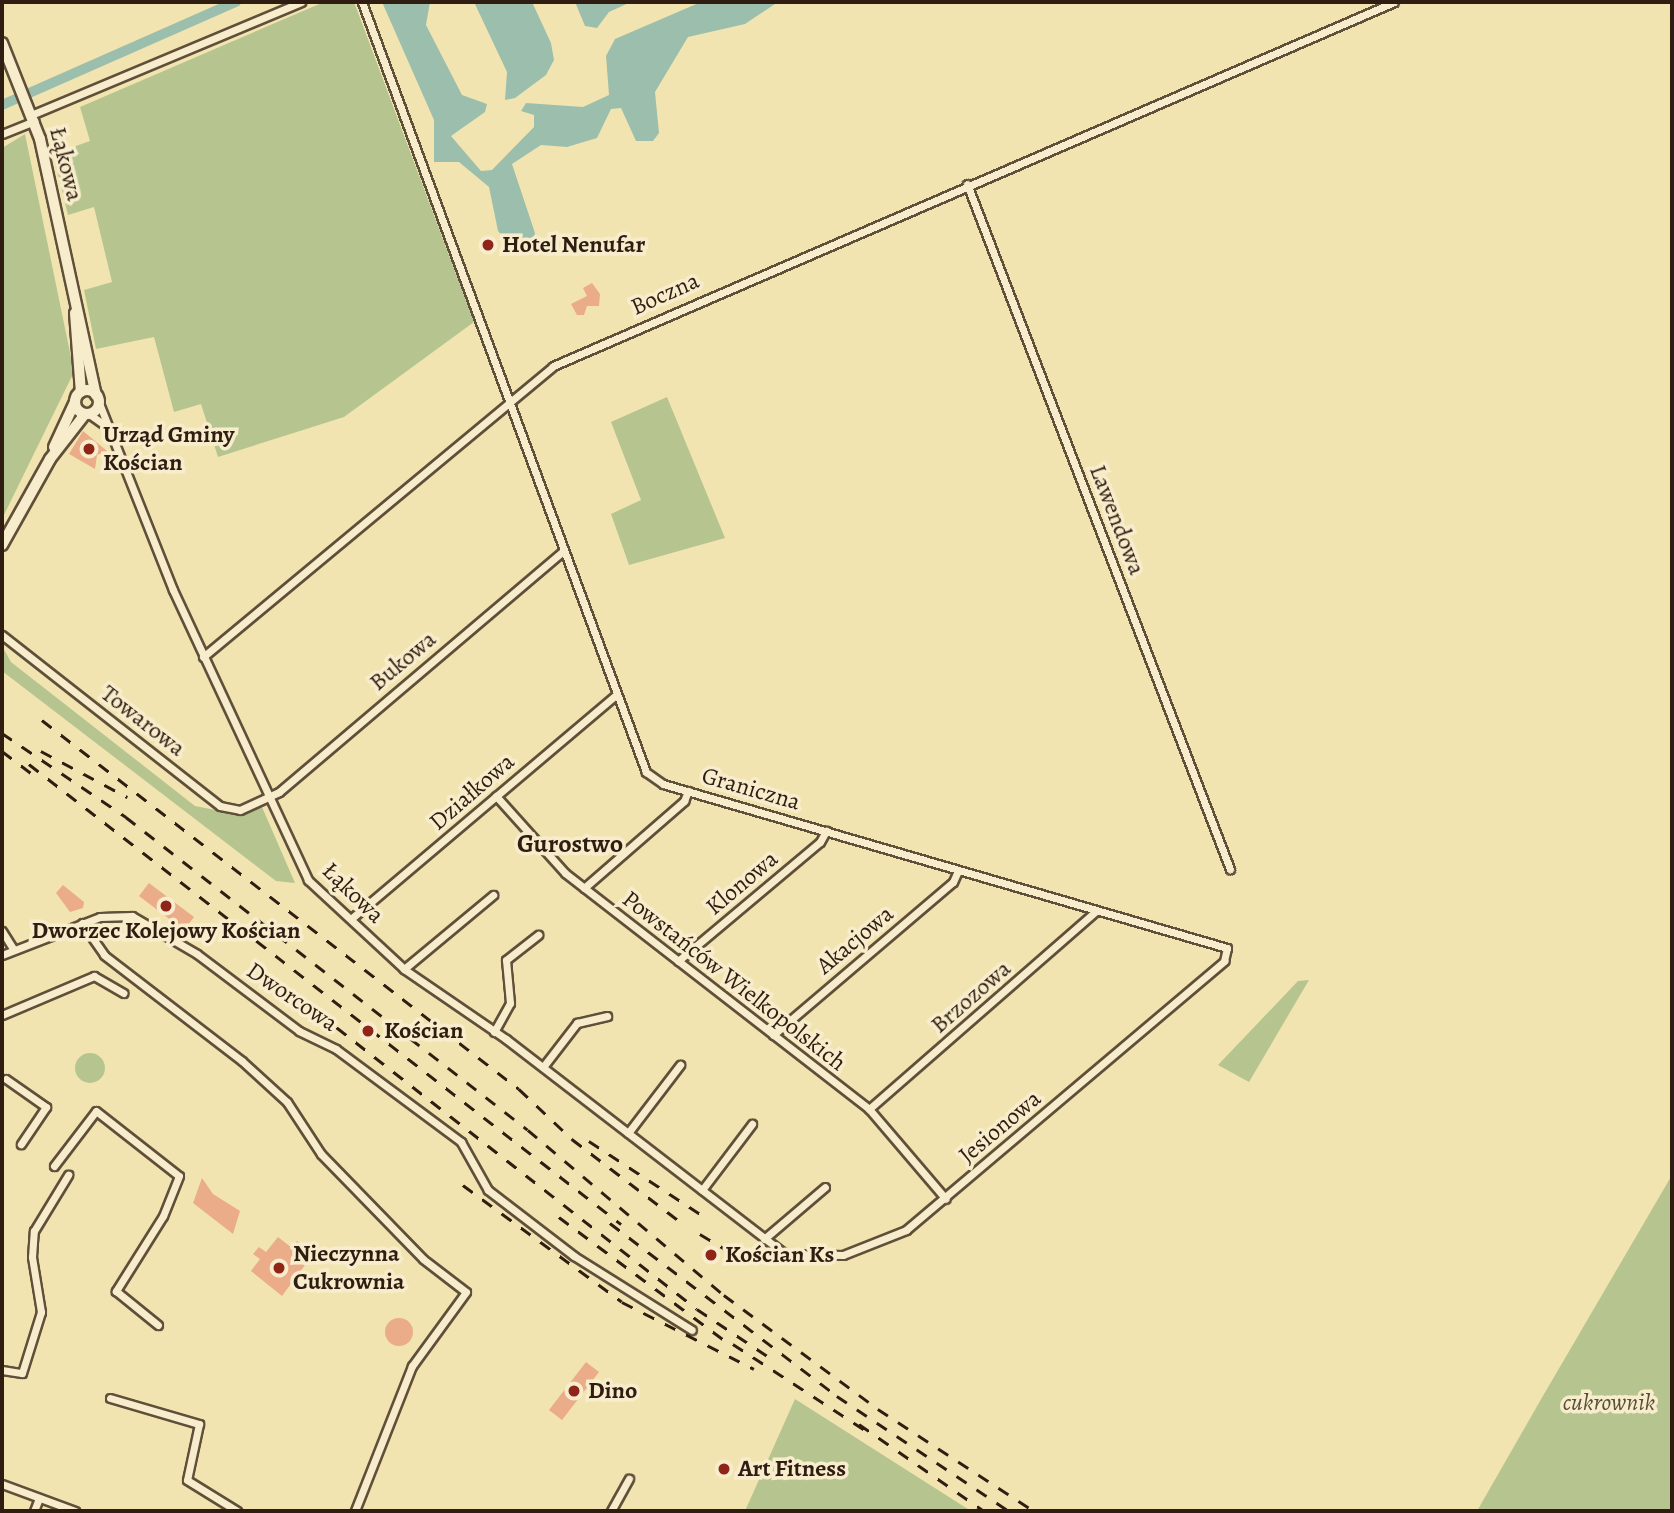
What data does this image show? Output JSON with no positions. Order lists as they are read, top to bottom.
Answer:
{
  "streets": {
    "street": [
      "Łąkowa",
      "Boczna",
      "Lawendowa",
      "Bukowa",
      "Towarowa",
      "Graniczna",
      "Działkowa",
      "Klonowa",
      "Akacjowa",
      "Powstańców Wielkopolskich",
      "Dworcowa",
      "Brzozowa",
      "Jesionowa"
    ]
  },
  "crossings": [
    ["Łąkowa", "Boczna"],
    ["Łąkowa", "Bukowa"],
    ["Łąkowa", "Towarowa"],
    ["Łąkowa", "Działkowa"],
    ["Łąkowa", "Jesionowa"],
    ["Boczna", "Lawendowa"],
    ["Boczna", "Graniczna"],
    ["Bukowa", "Towarowa"],
    ["Bukowa", "Graniczna"],
    ["Graniczna", "Działkowa"],
    ["Graniczna", "Klonowa"],
    ["Graniczna", "Akacjowa"],
    ["Graniczna", "Brzozowa"],
    ["Graniczna", "Jesionowa"],
    ["Działkowa", "Powstańców Wielkopolskich"],
    ["Klonowa", "Powstańców Wielkopolskich"],
    ["Akacjowa", "Powstańców Wielkopolskich"],
    ["Powstańców Wielkopolskich", "Brzozowa"],
    ["Powstańców Wielkopolskich", "Jesionowa"]
  ],
  "districts": ["Gurostwo"],
  "parks": ["cukrownik"],
  "places": [
    "Hotel Nenufar",
    "Urząd Gminy Kościan",
    "Dworzec Kolejowy Kościan",
    "Kościan",
    "Kościan Ks",
    "Nieczynna Cukrownia",
    "Dino",
    "Art Fitness"
  ]
}
